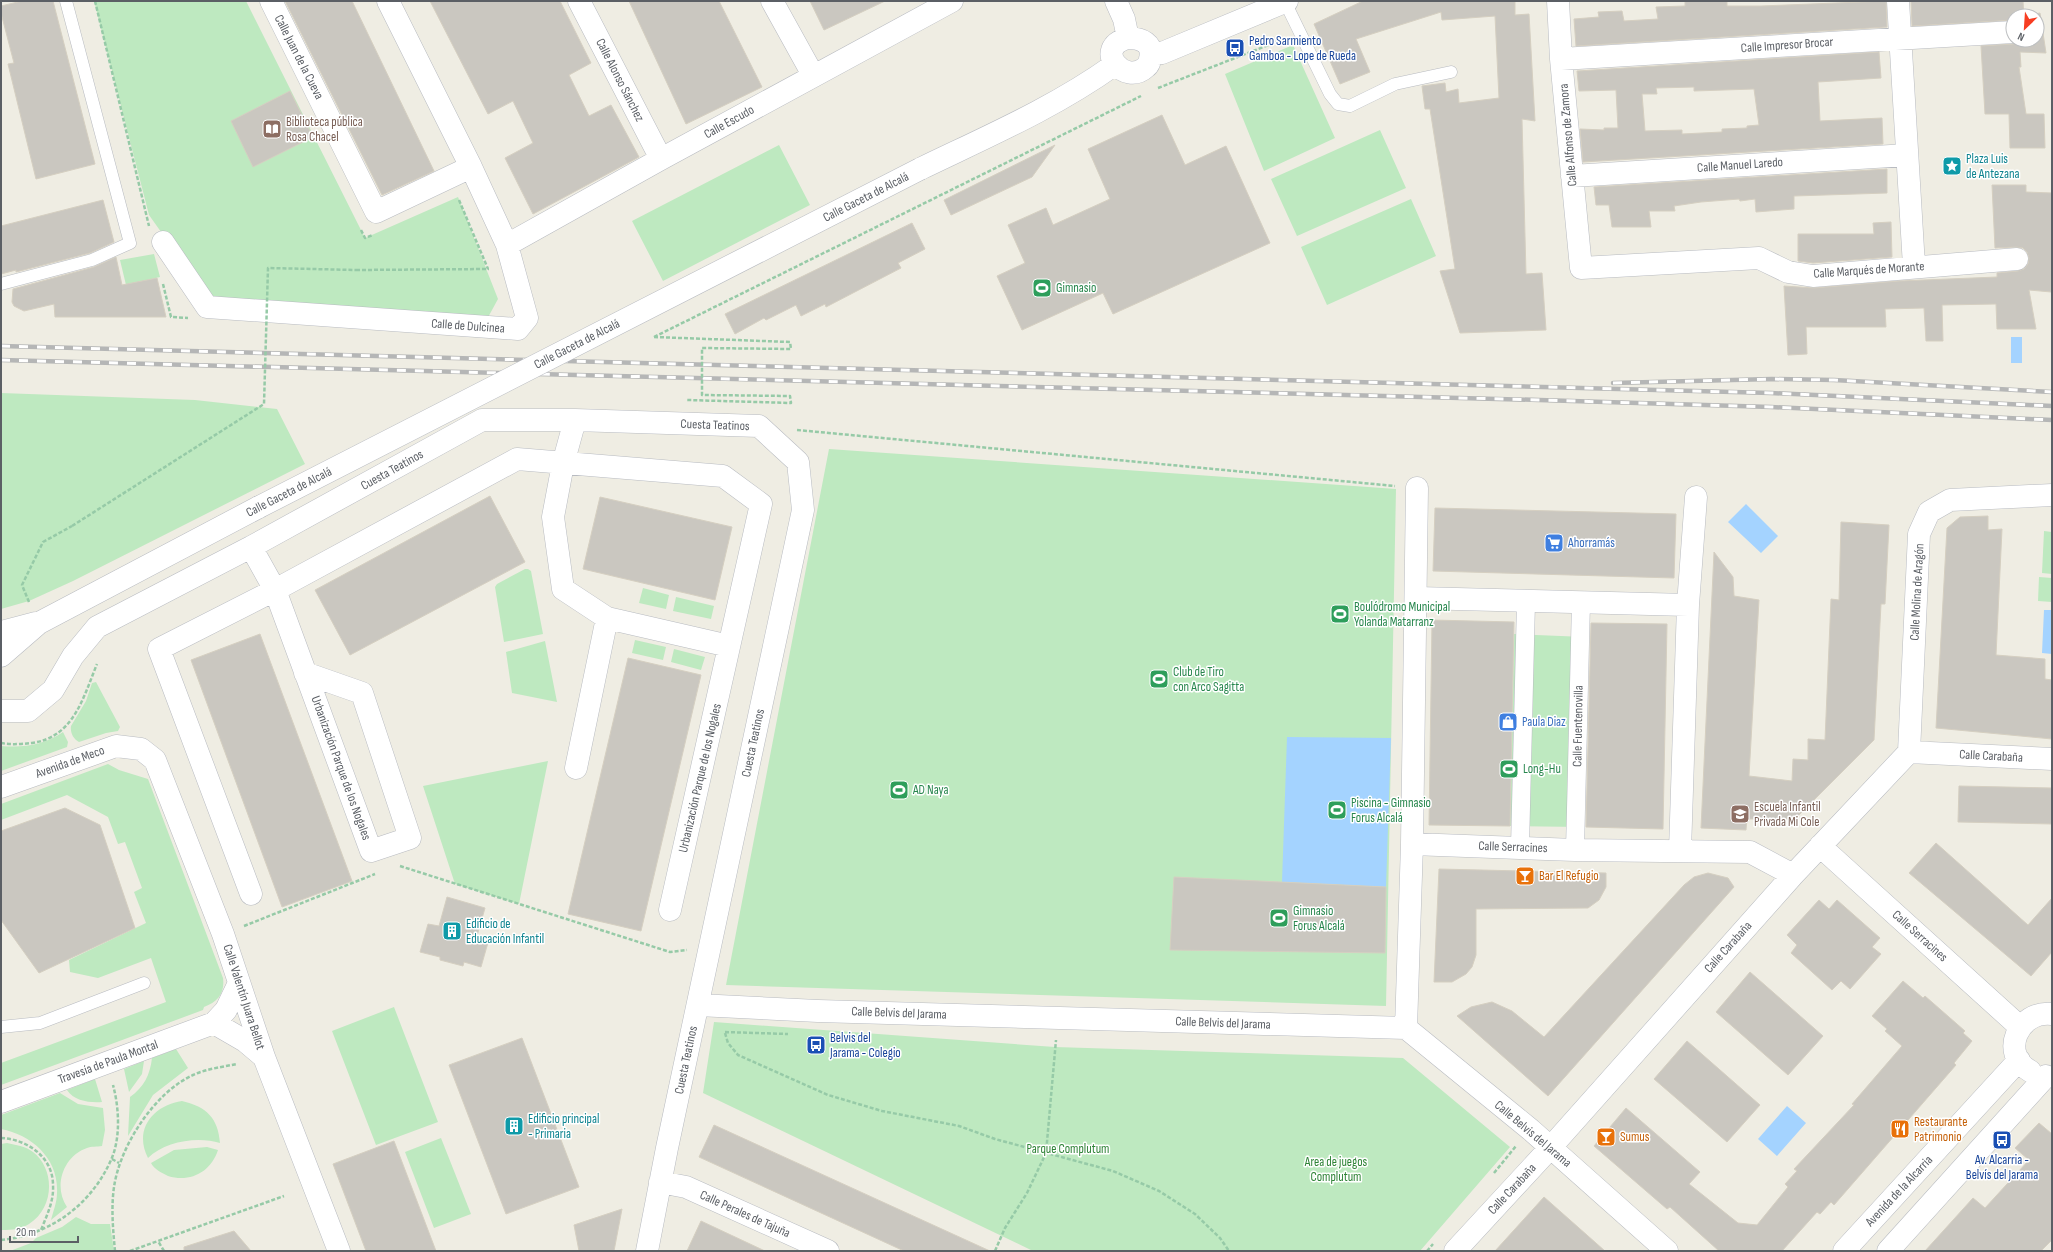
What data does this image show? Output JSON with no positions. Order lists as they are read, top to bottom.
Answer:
{
  "streets": {
    "street": [
      "Calle Impresor Brocar",
      "Calle Juan de la Cueva",
      "Calle Alonso Sánchez",
      "Calle Escudo",
      "Calle Alfonso de Zamora",
      "Calle Manuel Laredo",
      "Calle Gaceta de Alcalá",
      "Calle Marqués de Morante",
      "Calle de Dulcinea",
      "Cuesta Teatinos",
      "Calle Molina de Aragón",
      "Calle Fuentenovilla",
      "Calle Carabaña",
      "Avenida de Meco",
      "Urbanización Parque de los Nogales",
      "Calle Serracines",
      "Calle Valentín Juara Bellot",
      "Calle Belvis del Jarama",
      "Travesía de Paula Montal",
      "Avenida de la Alcarria",
      "Calle Perales de Tajuña"
    ]
  },
  "crossings": [
    ["Calle Impresor Brocar", "Calle Alfonso de Zamora"],
    ["Calle Juan de la Cueva", "Calle de Dulcinea"],
    ["Calle Alonso Sánchez", "Calle Escudo"],
    ["Calle Escudo", "Calle de Dulcinea"],
    ["Calle Alfonso de Zamora", "Calle Manuel Laredo"],
    ["Calle Alfonso de Zamora", "Calle Marqués de Morante"],
    ["Cuesta Teatinos", "Urbanización Parque de los Nogales"],
    ["Cuesta Teatinos", "Calle Belvis del Jarama"],
    ["Cuesta Teatinos", "Calle Perales de Tajuña"],
    ["Calle Molina de Aragón", "Calle Carabaña"],
    ["Calle Fuentenovilla", "Calle Serracines"],
    ["Calle Carabaña", "Calle Serracines"],
    ["Calle Carabaña", "Calle Belvis del Jarama"],
    ["Avenida de Meco", "Calle Valentín Juara Bellot"],
    ["Calle Valentín Juara Bellot", "Travesía de Paula Montal"]
  ],
  "parks": ["Parque Complutum", "Area de juegos Complutum"],
  "places": {
    "bus stop": ["Pedro Sarmiento Gamboa - Lope de Rueda", "Belvis del Jarama - Colegio", "Av. Alcarria - Belvís del Jarama"],
    "library": ["Biblioteca pública Rosa Chacel"],
    "place": ["Plaza Luis de Antezana"],
    "sports": [
      "Gimnasio",
      "Boulódromo Municipal Yolanda Matarranz",
      "Club de Tiro con Arco Sagitta",
      "Long-Hu",
      "AD Naya",
      "Piscina - Gimnasio Forus Alcalá",
      "Gimnasio Forus Alcalá"
    ],
    "supermarket": ["Ahorramás"],
    "shop": ["Paula Diaz"],
    "school or university": ["Escuela Infantil Privada Mi Cole"],
    "bar": ["Bar El Refugio", "Sumus"],
    "building": ["Edificio de Educación Infantil", "Edificio principal - Primaria"],
    "restaurant": ["Restaurante Patrimonio"]
  },
  "scale_bar": "20 m",
  "north": "bottom left"
}
